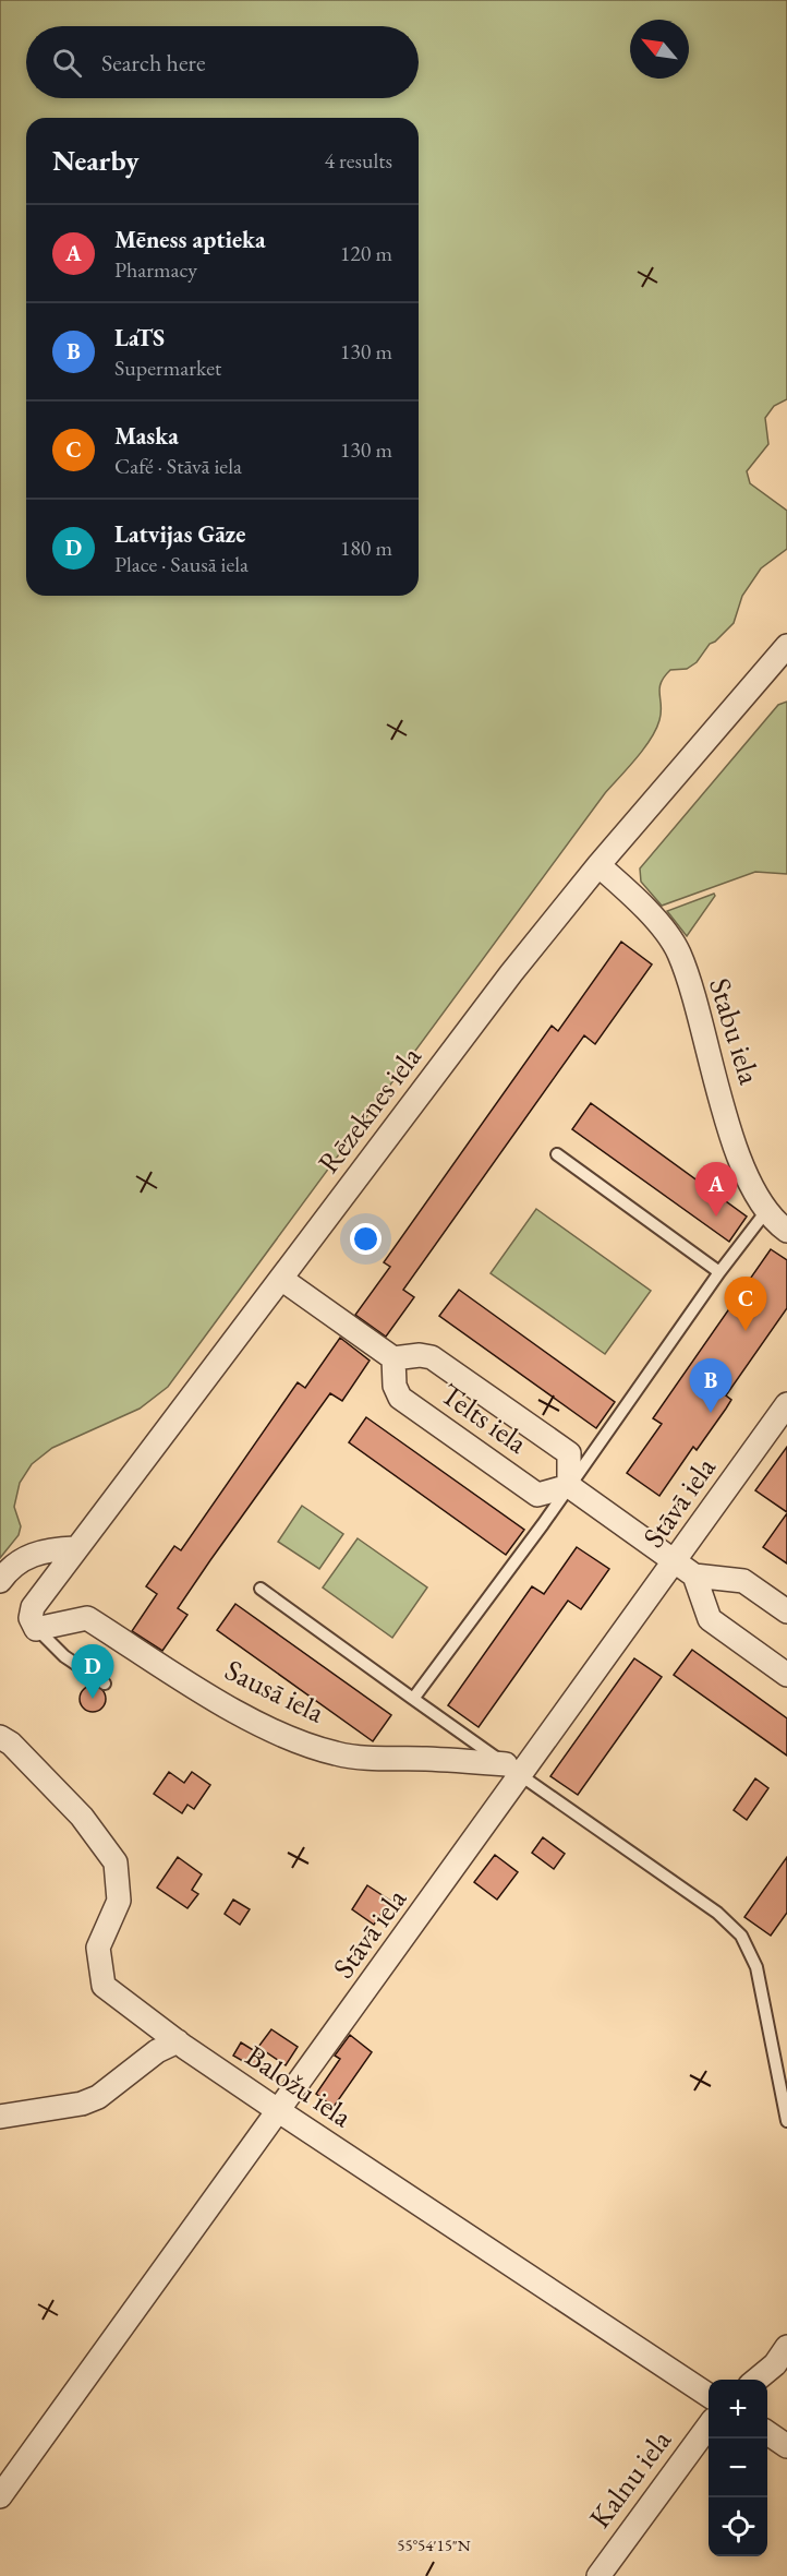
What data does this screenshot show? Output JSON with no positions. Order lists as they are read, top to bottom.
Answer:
{
  "streets": {
    "street": [
      "Stabu iela",
      "Rēzeknes iela",
      "Telts iela",
      "Stāvā iela",
      "Sausā iela",
      "Baložu iela",
      "Kalnu iela"
    ]
  },
  "crossings": [
    ["Stabu iela", "Rēzeknes iela"],
    ["Rēzeknes iela", "Sausā iela"],
    ["Stāvā iela", "Sausā iela"],
    ["Stāvā iela", "Baložu iela"]
  ],
  "north": "top left",
  "page": {
    "search": "Search here",
    "heading": ["Nearby", "4 results"],
    "list": [
      {
        "mark": "A",
        "name": "Mēness aptieka",
        "note": "Pharmacy",
        "value": "120 m"
      },
      {
        "mark": "B",
        "name": "LaTS",
        "note": "Supermarket",
        "value": "130 m"
      },
      {
        "mark": "C",
        "name": "Maska",
        "note": "Café · Stāvā iela",
        "value": "130 m"
      },
      {
        "mark": "D",
        "name": "Latvijas Gāze",
        "note": "Place · Sausā iela",
        "value": "180 m"
      }
    ],
    "pins": [
      "A",
      "C",
      "B",
      "D"
    ],
    "map_buttons": ["+", "−"]
  },
  "coordinates": ["55°54'15\"N"]
}
